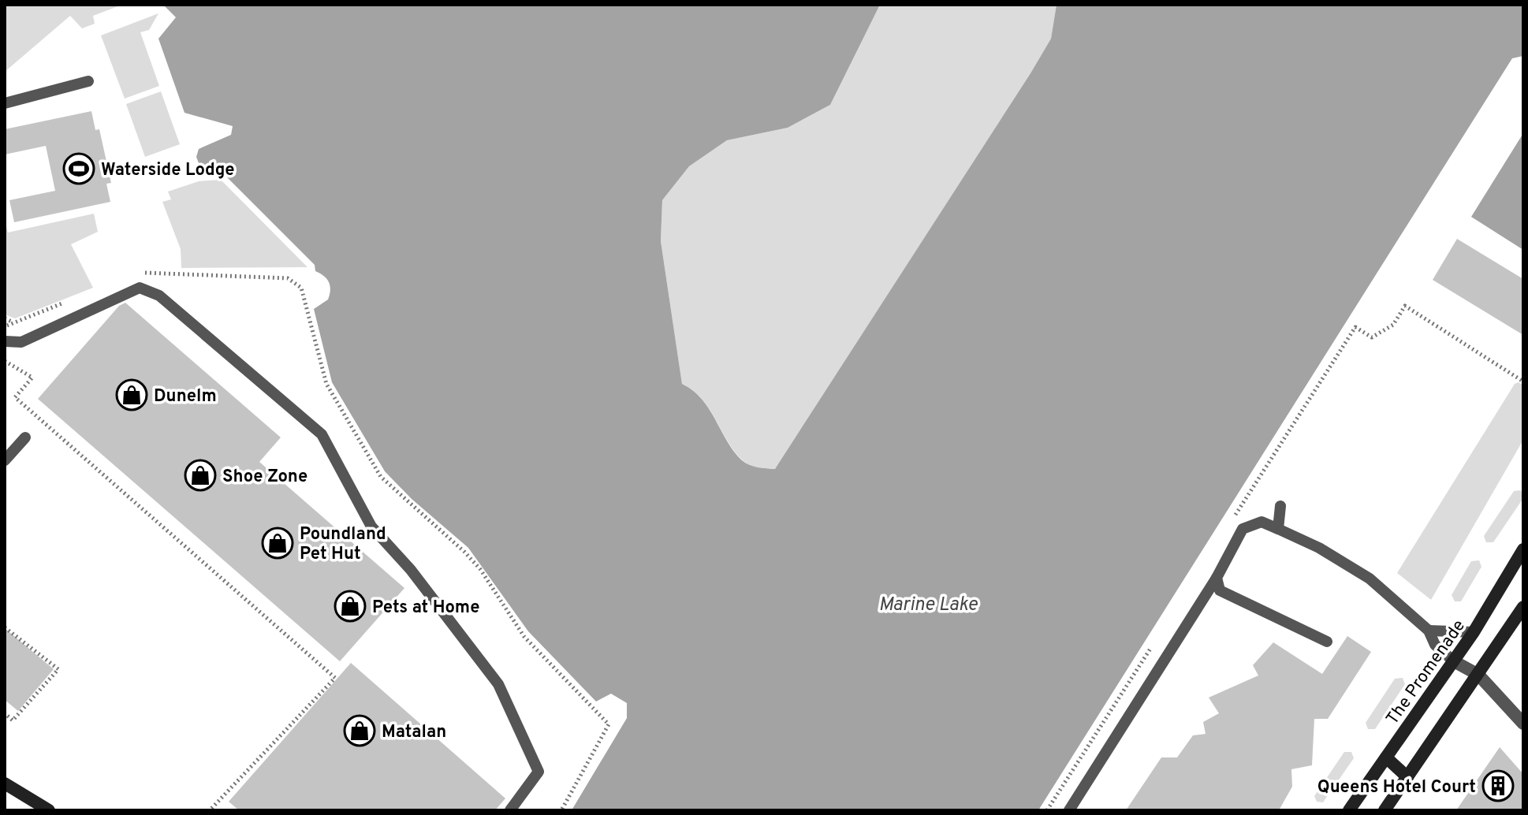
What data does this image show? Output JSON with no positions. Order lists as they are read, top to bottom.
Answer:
{
  "streets": {
    "main road": ["The Promenade"]
  },
  "water": ["Marine Lake"],
  "places": {
    "sports": ["Waterside Lodge"],
    "shop": [
      "Dunelm",
      "Shoe Zone",
      "Poundland Pet Hut",
      "Pets at Home",
      "Matalan"
    ],
    "building": ["Queens Hotel Court"]
  }
}
